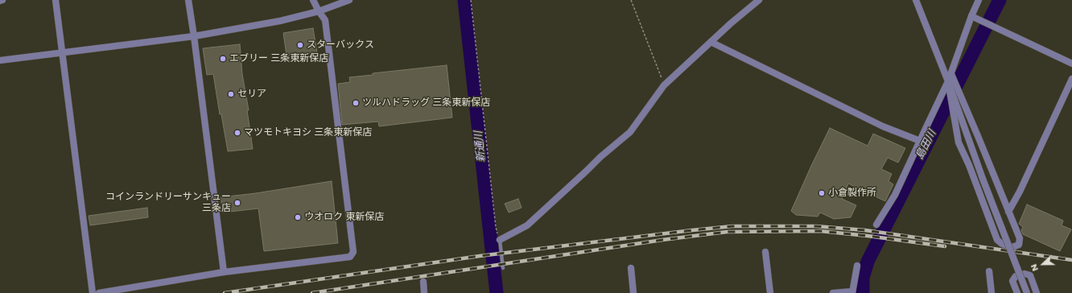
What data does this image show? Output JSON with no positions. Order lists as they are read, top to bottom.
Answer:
{
  "water": ["島田川", "新通川"],
  "places": [
    "スターバックス",
    "エブリー 三条東新保店",
    "セリア",
    "ツルハドラッグ 三条東新保店",
    "マツモトキヨシ 三条東新保店",
    "小倉製作所",
    "コインランドリーサンキュー 三条店",
    "ウオロク 東新保店"
  ],
  "north": "left"
}
